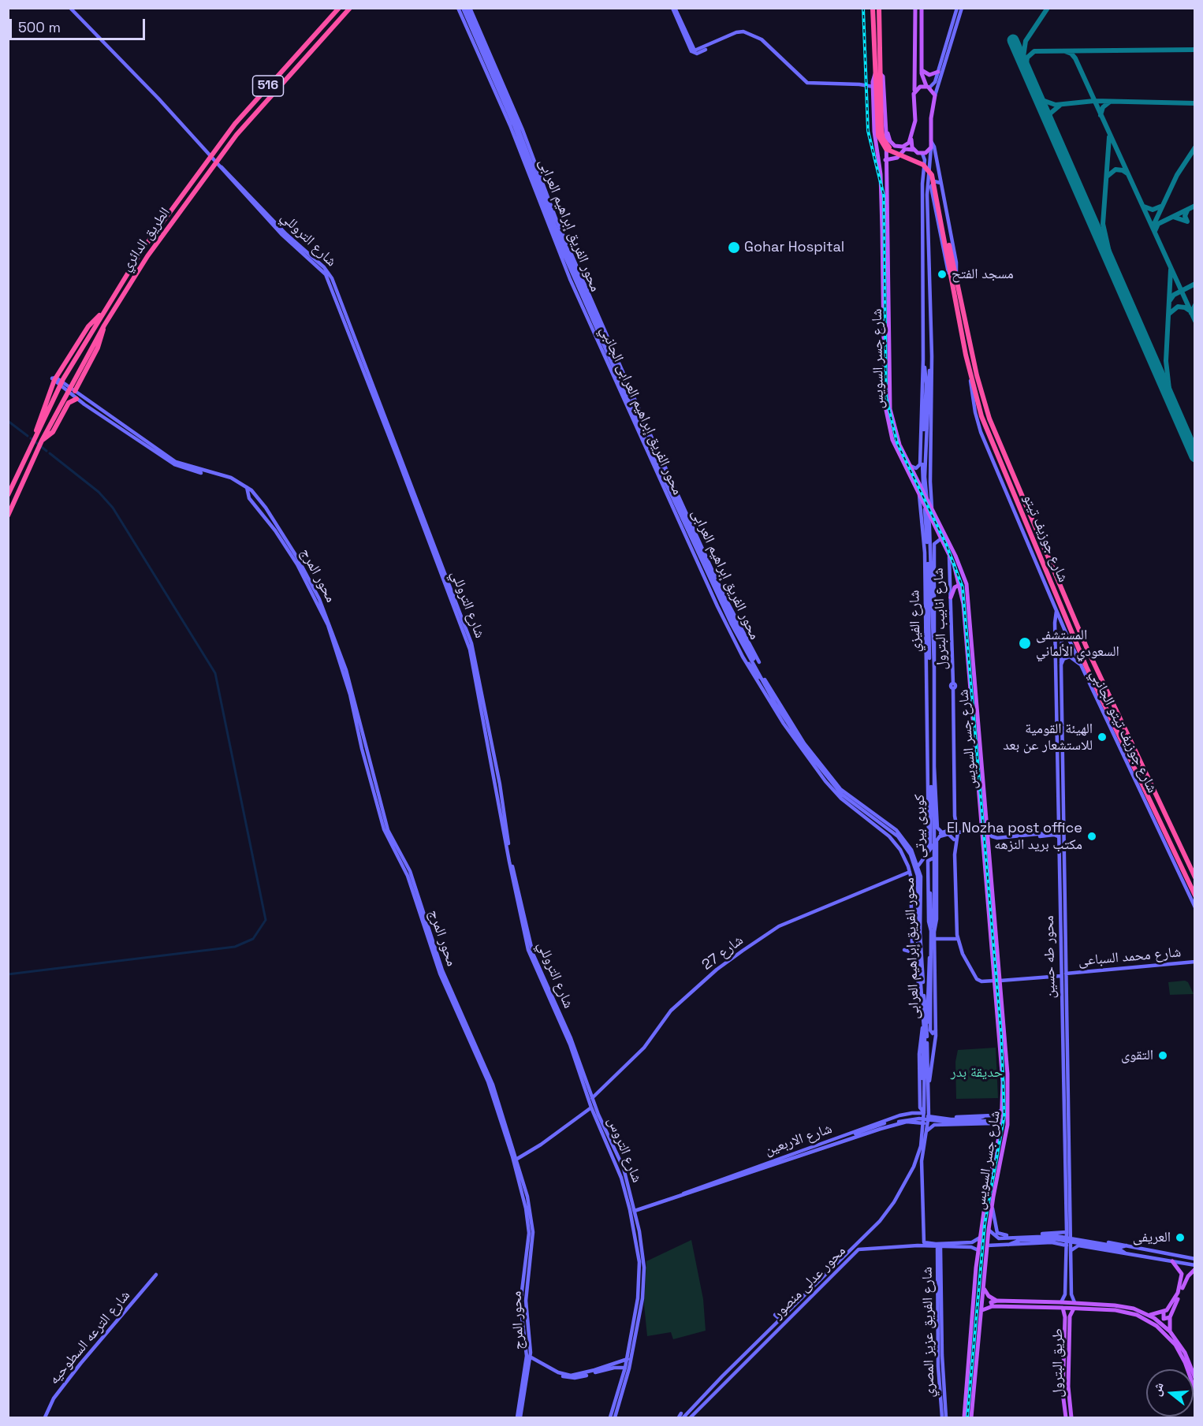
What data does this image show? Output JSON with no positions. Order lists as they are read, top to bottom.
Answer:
{
  "streets": {
    "highway": ["516", "الطريق الدائري", "شارع جوزيف تيتو"],
    "main road": ["شارع جسر السويس", "طريق البترول"],
    "street": [
      "محور الفريق إبراهيم العرابى",
      "شارع التروللي",
      "محور الفريق إبراهيم العرابى الجانبي",
      "محور المرج",
      "شارع انابيب البترول",
      "شارع الفيزي",
      "شارع جوزيف تيتو الجانبي",
      "كوبرى بيرتى",
      "شارع 27",
      "محور طه حسين",
      "شارع محمد السباعى",
      "شارع الاربعين",
      "شارع التروس",
      "محور عدلى منصور",
      "شارع الفريق عزيز المصري",
      "شارع الترعه السطوحيه"
    ]
  },
  "crossings": [
    ["محور الفريق إبراهيم العرابى", "محور الفريق إبراهيم العرابى الجانبي"],
    ["محور الفريق إبراهيم العرابى", "شارع الاربعين"],
    ["محور الفريق إبراهيم العرابى", "محور عدلى منصور"],
    ["شارع التروللي", "شارع 27"],
    ["شارع التروللي", "شارع التروس"],
    ["شارع جسر السويس", "شارع انابيب البترول"],
    ["شارع جسر السويس", "شارع محمد السباعى"],
    ["شارع جسر السويس", "محور عدلى منصور"],
    ["محور الفريق إبراهيم العرابى الجانبي", "شارع 27"],
    ["شارع جوزيف تيتو", "شارع جوزيف تيتو الجانبي"],
    ["شارع الفيزي", "كوبرى بيرتى"],
    ["شارع جوزيف تيتو الجانبي", "محور طه حسين"],
    ["شارع 27", "شارع التروس"],
    ["محور طه حسين", "شارع محمد السباعى"],
    ["شارع الاربعين", "شارع التروس"],
    ["محور عدلى منصور", "شارع الفريق عزيز المصري"]
  ],
  "parks": ["حديقة بدر"],
  "places": [
    "Gohar Hospital",
    "مسجد الفتح",
    "المستشفى السعودي الألماني",
    "الهيئة القومية للاستشعار عن بعد",
    "El Nozha post office مكتب بريد النزهه",
    "التقوى",
    "العريفى"
  ],
  "scale_bar": "500 m",
  "north": "left"
}
